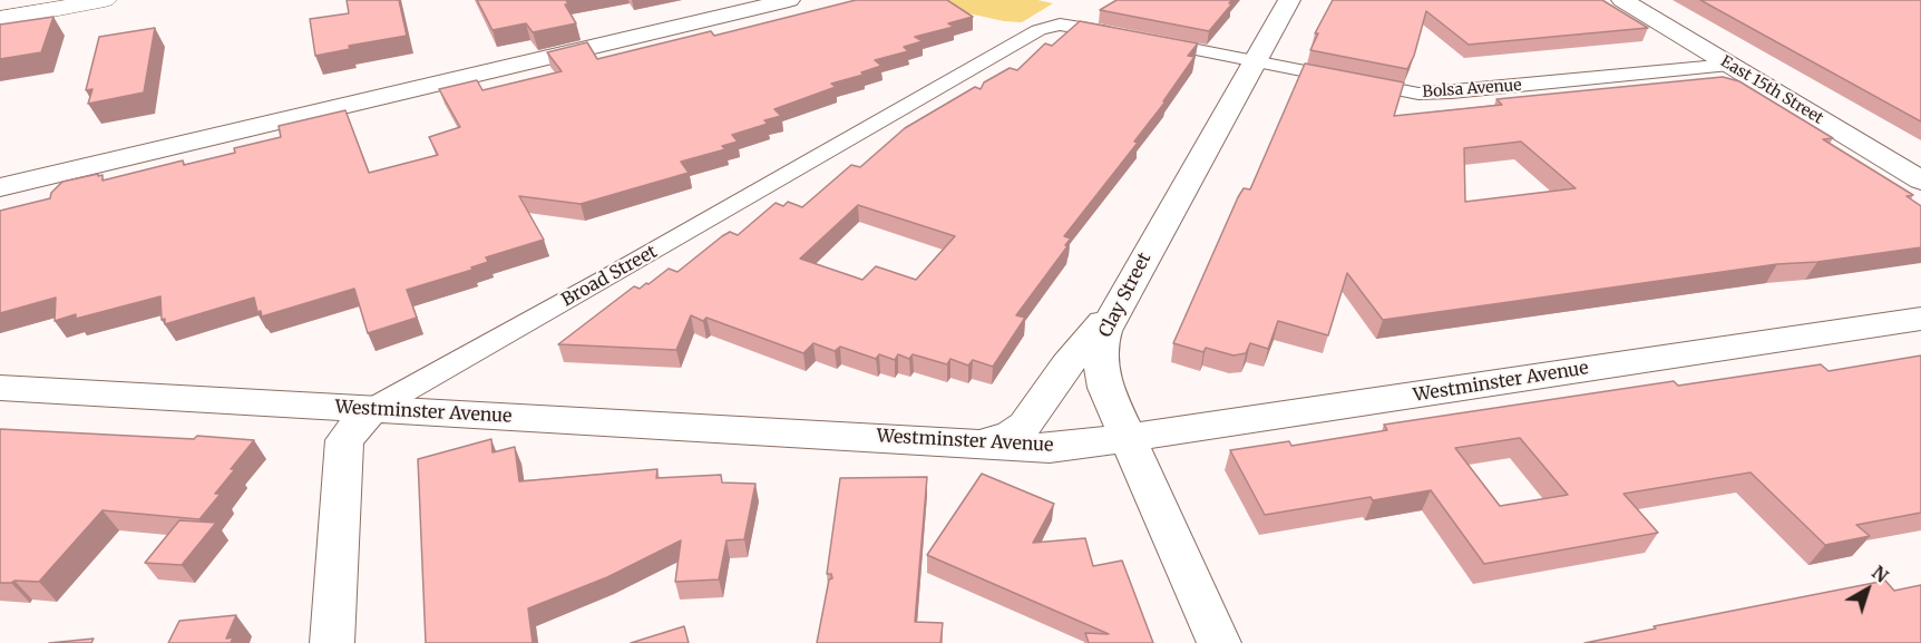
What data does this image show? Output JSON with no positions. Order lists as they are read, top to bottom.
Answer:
{
  "streets": {
    "street": [
      "Bolsa Avenue",
      "East 15th Street",
      "Broad Street",
      "Clay Street",
      "Westminster Avenue"
    ]
  },
  "crossings": [
    ["Bolsa Avenue", "East 15th Street"],
    ["Bolsa Avenue", "Clay Street"],
    ["Broad Street", "Westminster Avenue"],
    ["Clay Street", "Westminster Avenue"]
  ],
  "north": "top right"
}
